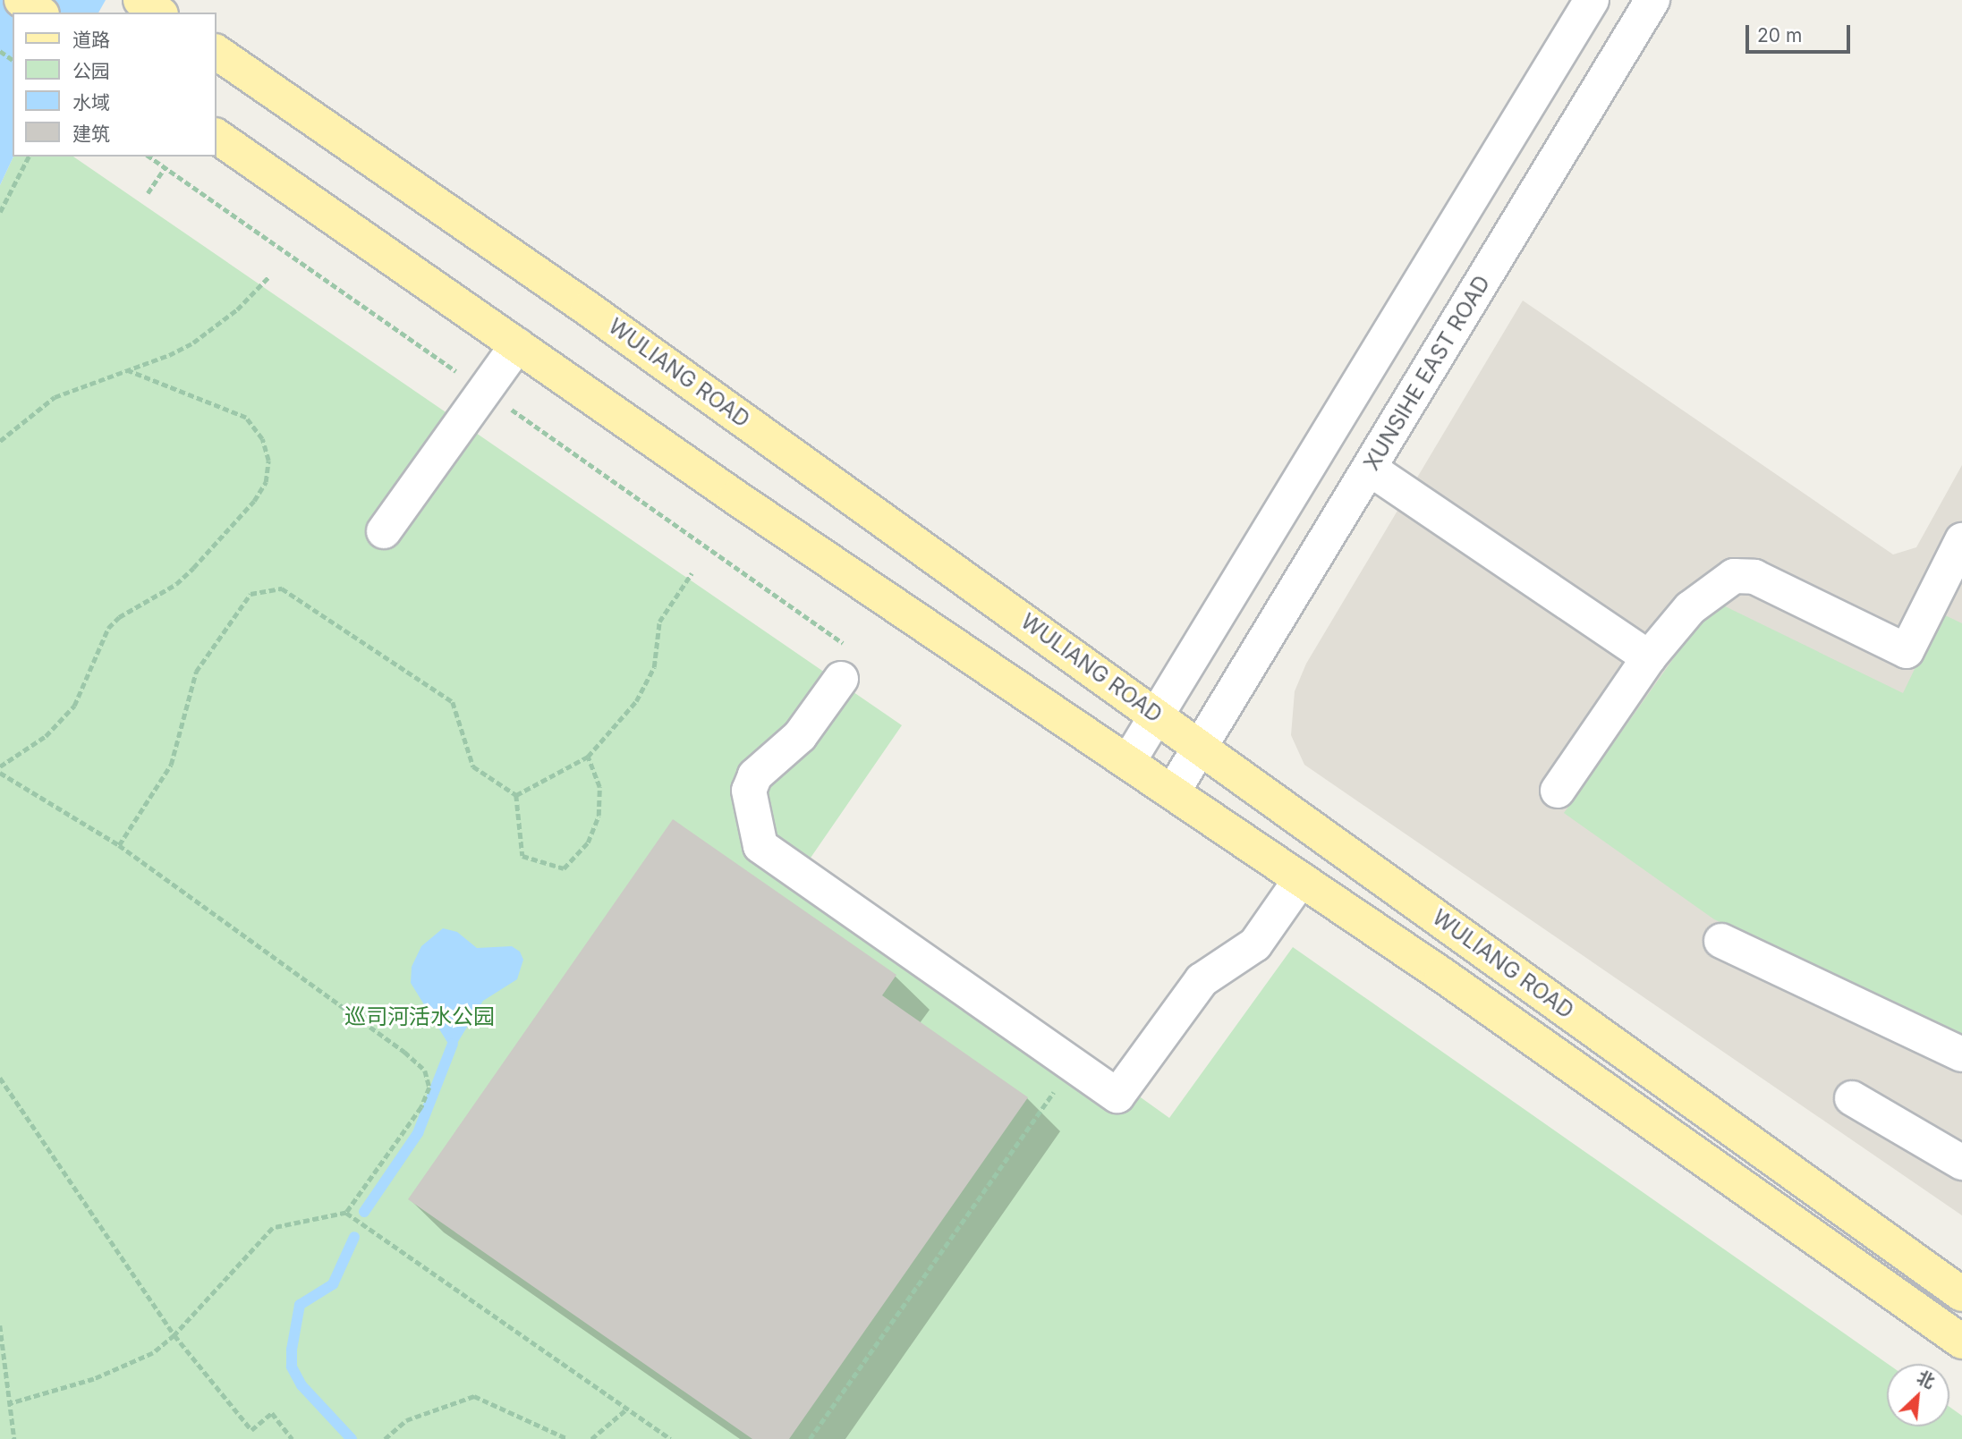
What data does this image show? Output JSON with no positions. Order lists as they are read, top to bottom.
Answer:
{
  "streets": {
    "main road": ["WULIANG ROAD"],
    "street": ["XUNSIHE EAST ROAD"]
  },
  "crossings": [
    ["WULIANG ROAD", "XUNSIHE EAST ROAD"]
  ],
  "parks": ["巡司河活水公园"],
  "legend": [
    "道路",
    "公园",
    "水域",
    "建筑"
  ],
  "scale_bar": "20 m",
  "north": "top right"
}
